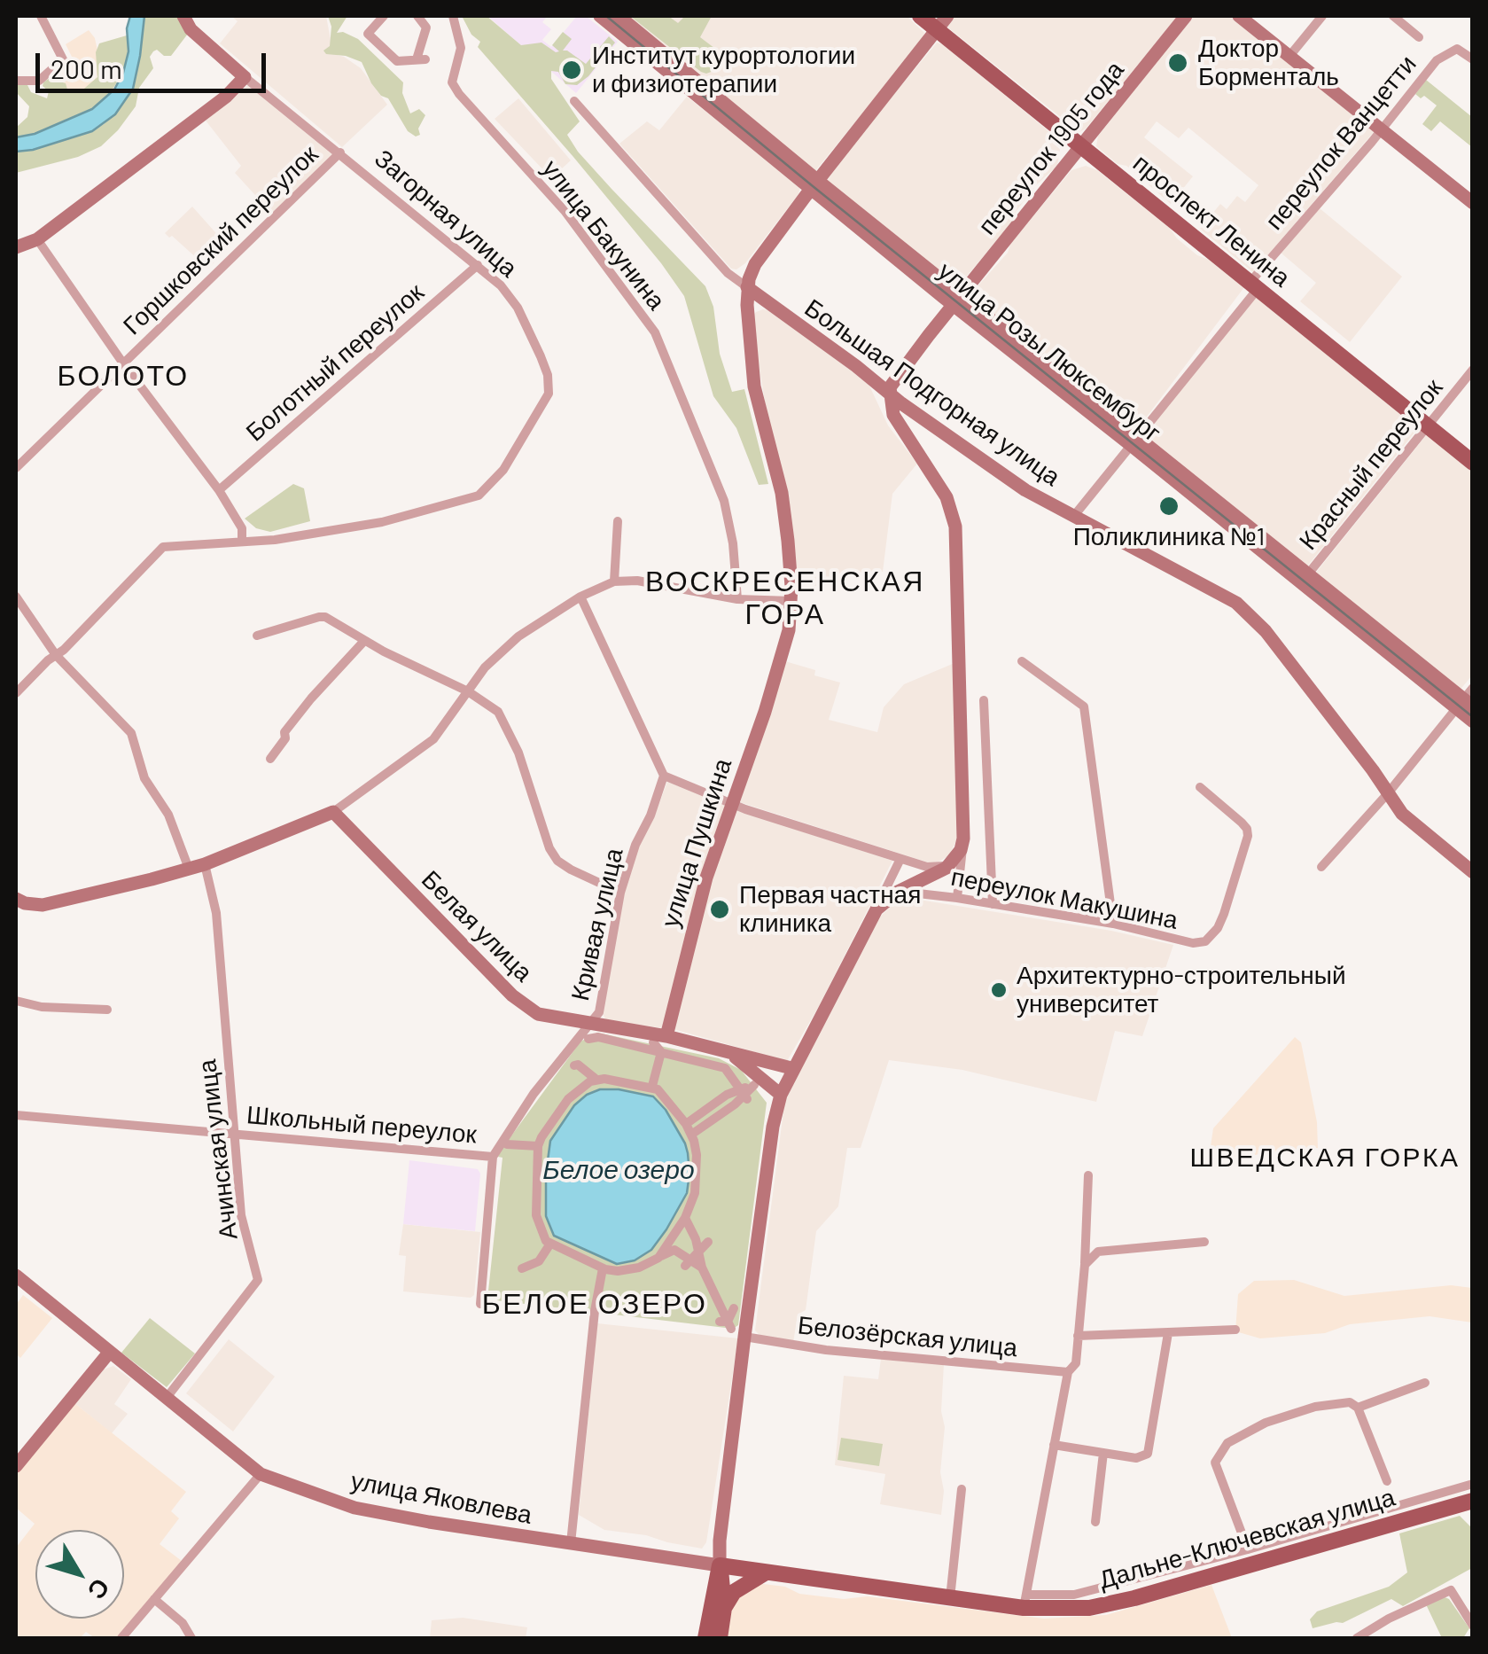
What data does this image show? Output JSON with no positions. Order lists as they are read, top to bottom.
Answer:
{
  "streets": {
    "main road": ["проспект Ленина", "Дальне-Ключевская улица"],
    "street": [
      "переулок Ванцетти",
      "переулок 1905 года",
      "Загорная улица",
      "улица Бакунина",
      "Горшковский переулок",
      "улица Розы Люксембург",
      "Болотный переулок",
      "Большая Подгорная улица",
      "Красный переулок",
      "улица Пушкина",
      "переулок Макушина",
      "Кривая улица",
      "Белая улица",
      "Школьный переулок",
      "Ачинская улица",
      "Белозёрская улица",
      "улица Яковлева"
    ]
  },
  "crossings": [
    ["переулок Ванцетти", "проспект Ленина"],
    ["переулок Ванцетти", "улица Розы Люксембург"],
    ["переулок Ванцетти", "Большая Подгорная улица"],
    ["переулок 1905 года", "проспект Ленина"],
    ["переулок 1905 года", "улица Розы Люксембург"],
    ["переулок 1905 года", "Большая Подгорная улица"],
    ["Загорная улица", "Горшковский переулок"],
    ["Загорная улица", "Болотный переулок"],
    ["проспект Ленина", "Красный переулок"],
    ["улица Розы Люксембург", "Красный переулок"],
    ["Большая Подгорная улица", "улица Пушкина"],
    ["улица Пушкина", "переулок Макушина"],
    ["улица Пушкина", "Белая улица"],
    ["переулок Макушина", "Кривая улица"],
    ["Кривая улица", "Белая улица"],
    ["Кривая улица", "Школьный переулок"],
    ["Школьный переулок", "Ачинская улица"],
    ["Ачинская улица", "улица Яковлева"],
    ["улица Яковлева", "Дальне-Ключевская улица"]
  ],
  "districts": [
    "БОЛОТО",
    "ВОСКРЕСЕНСКАЯ ГОРА",
    "ШВЕДСКАЯ ГОРКА",
    "БЕЛОЕ ОЗЕРО"
  ],
  "water": ["Белое озеро"],
  "places": [
    "Доктор Борменталь",
    "Институт курортологии и физиотерапии",
    "Поликлиника №1",
    "Первая частная клиника",
    "Архитектурно-строительный университет"
  ],
  "scale_bar": "200 m",
  "north": "bottom right"
}
